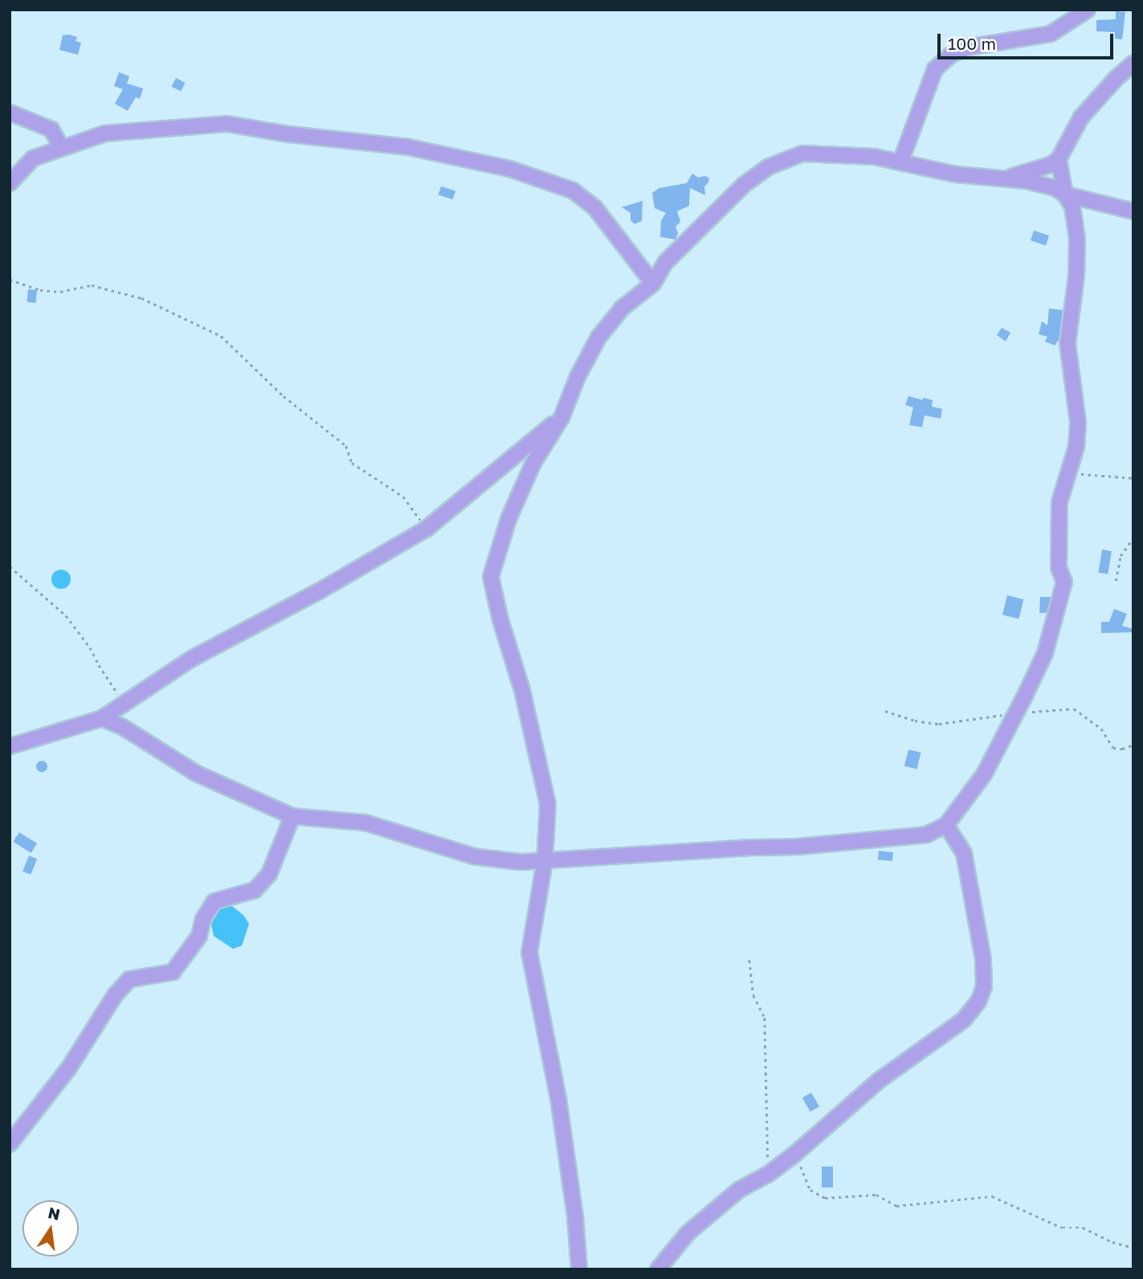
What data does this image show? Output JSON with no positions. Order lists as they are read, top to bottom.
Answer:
{
  "scale_bar": "100 m",
  "north": "top"
}
